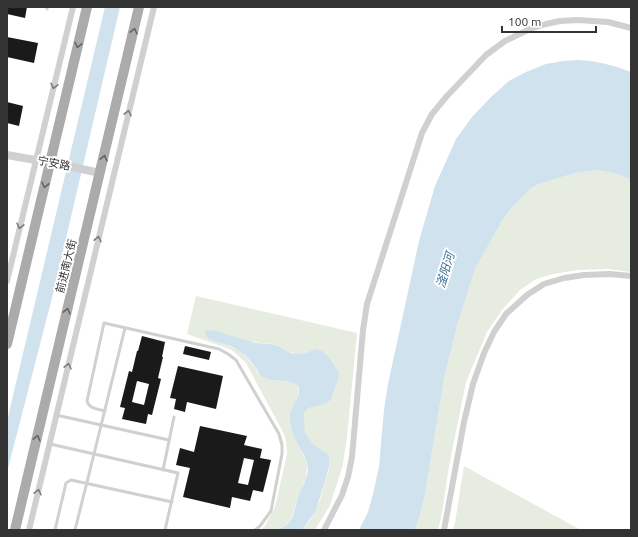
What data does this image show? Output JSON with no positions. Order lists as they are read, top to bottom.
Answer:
{
  "streets": {
    "main road": ["前进南大街"],
    "street": ["宁安路"]
  },
  "crossings": [
    ["宁安路", "前进南大街"]
  ],
  "water": ["滏阳河"],
  "scale_bar": "100 m"
}
